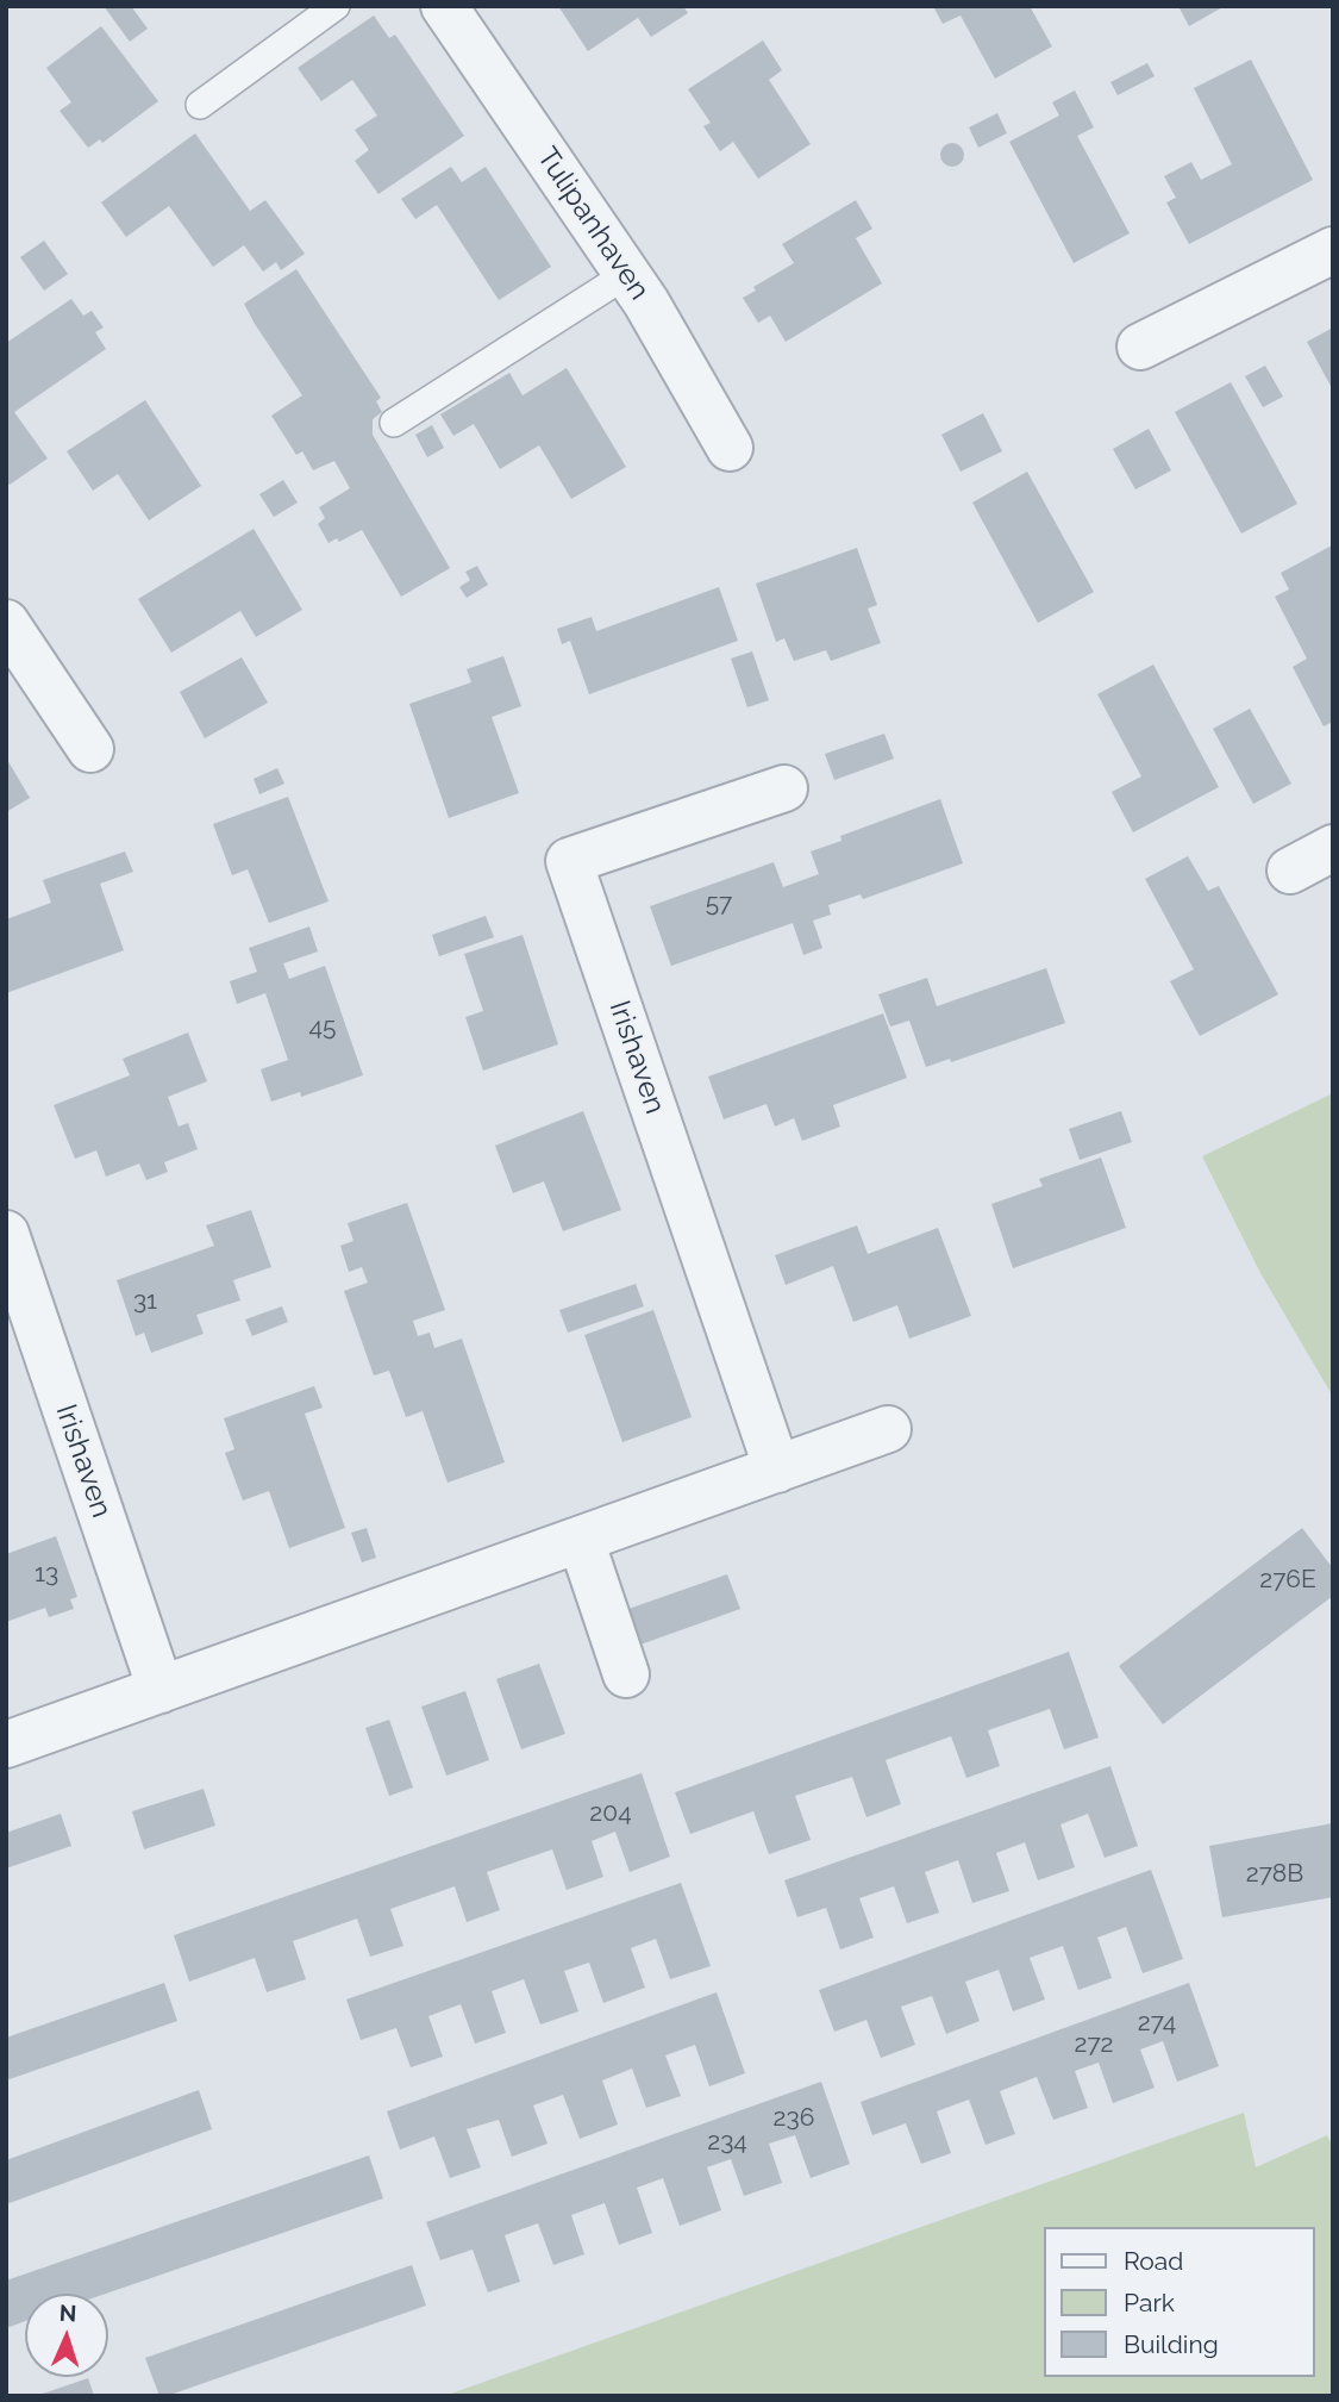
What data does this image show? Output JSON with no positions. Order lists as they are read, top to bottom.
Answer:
{
  "streets": {
    "street": ["Tulipanhaven", "Irishaven"]
  },
  "house_numbers": [
    "57",
    "45",
    "31",
    "13",
    "276E",
    "204",
    "278B",
    "274",
    "272",
    "236",
    "234"
  ],
  "legend": ["Road", "Park", "Building"],
  "north": "top"
}
